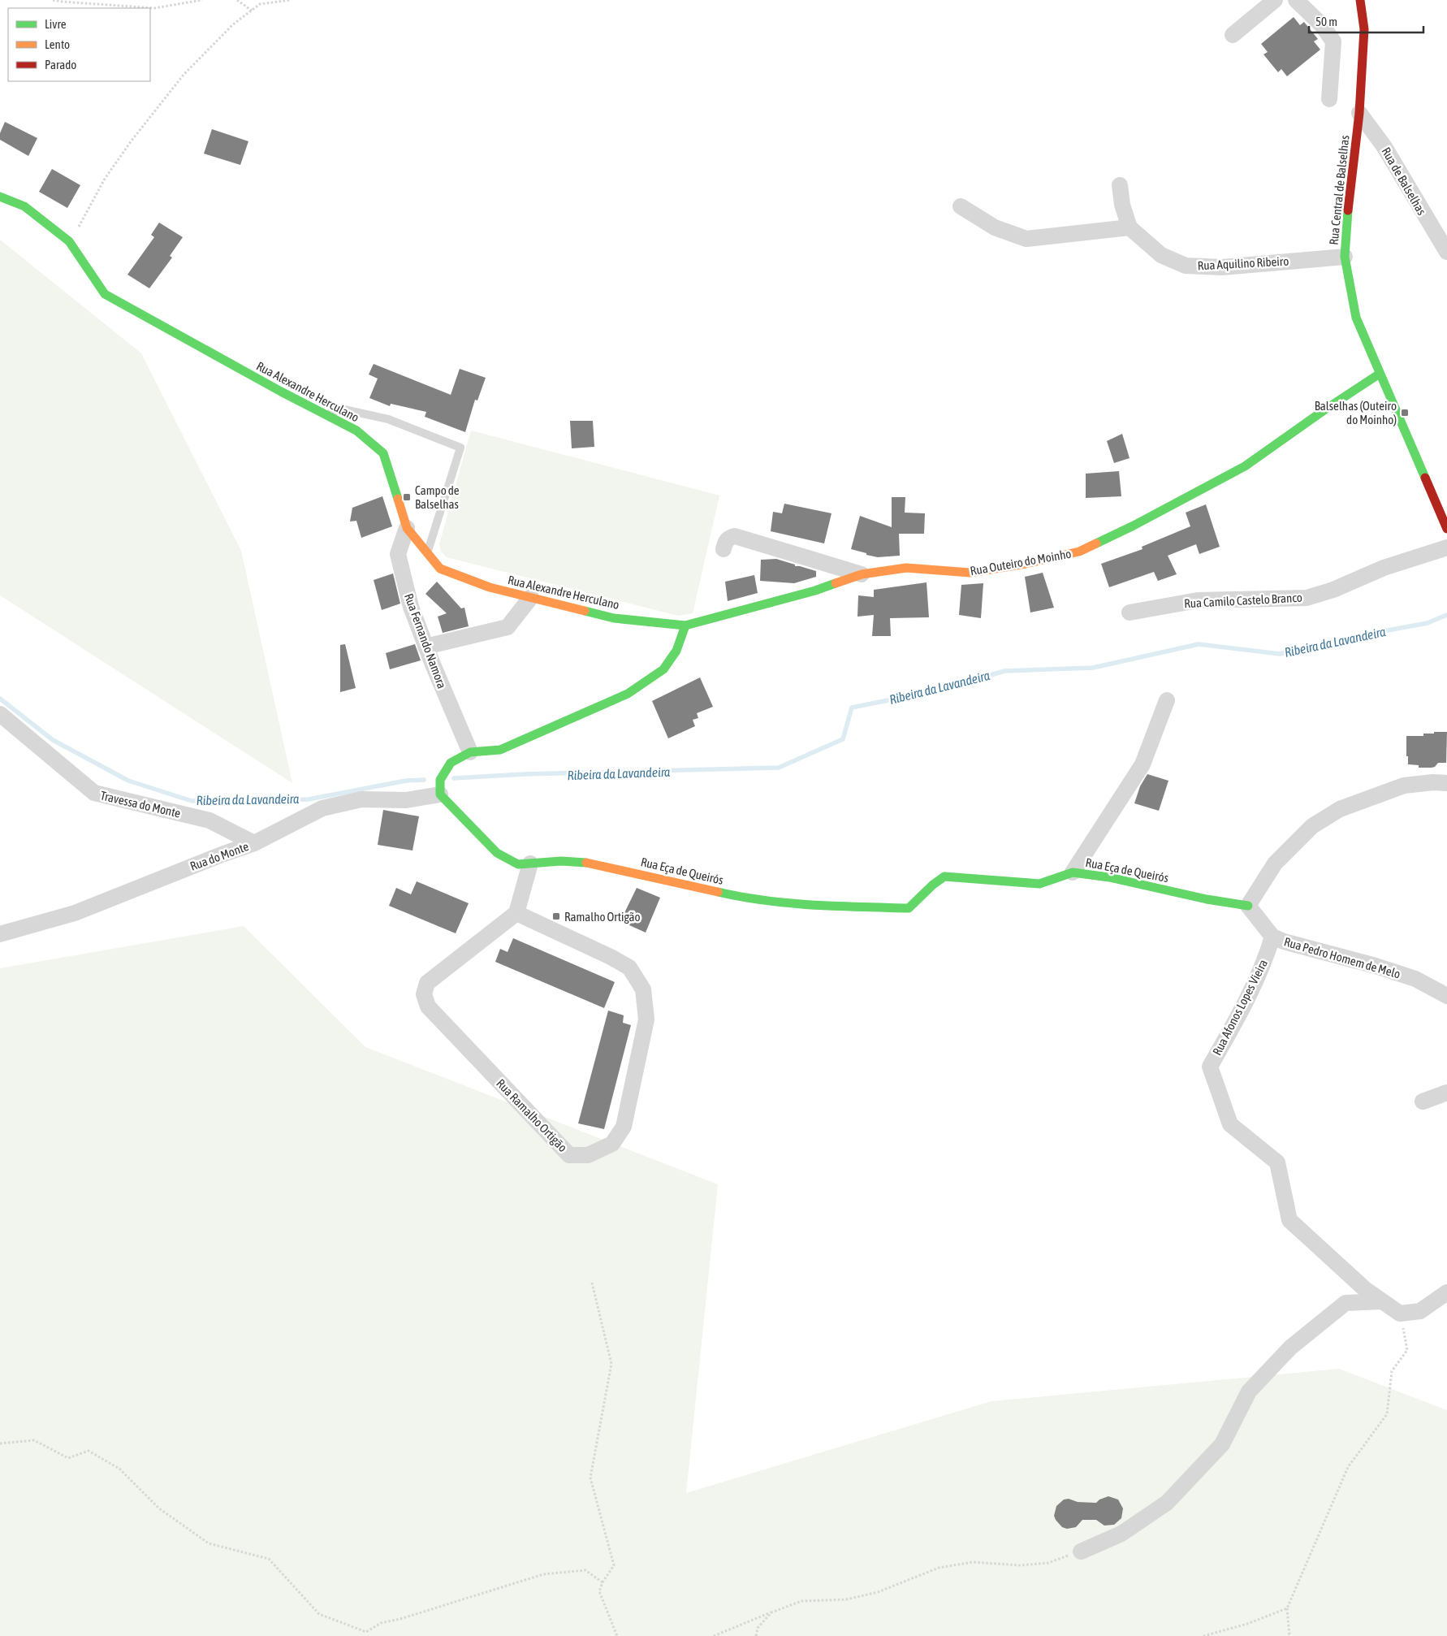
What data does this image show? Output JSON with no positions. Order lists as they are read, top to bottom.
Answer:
{
  "streets": {
    "street": [
      "Rua de Balselhas",
      "Rua Central de Balselhas",
      "Rua Aquilino Ribeiro",
      "Rua Alexandre Herculano",
      "Rua Outeiro do Moinho",
      "Rua Camilo Castelo Branco",
      "Rua Fernando Namora",
      "Travessa do Monte",
      "Rua do Monte",
      "Rua Eça de Queirós",
      "Rua Pedro Homem de Melo",
      "Rua Afonos Lopes Vieira",
      "Rua Ramalho Ortigão"
    ]
  },
  "crossings": [
    ["Rua de Balselhas", "Rua Central de Balselhas"],
    ["Rua Central de Balselhas", "Rua Aquilino Ribeiro"],
    ["Rua Central de Balselhas", "Rua Outeiro do Moinho"],
    ["Rua Alexandre Herculano", "Rua Outeiro do Moinho"],
    ["Rua Alexandre Herculano", "Rua Fernando Namora"],
    ["Travessa do Monte", "Rua do Monte"],
    ["Rua do Monte", "Rua Eça de Queirós"],
    ["Rua Eça de Queirós", "Rua Pedro Homem de Melo"],
    ["Rua Pedro Homem de Melo", "Rua Afonos Lopes Vieira"]
  ],
  "water": ["Ribeira da Lavandeira"],
  "places": {
    "transit": ["Balselhas (Outeiro do Moinho)", "Campo de Balselhas", "Ramalho Ortigão"]
  },
  "legend": ["Livre", "Lento", "Parado"],
  "scale_bar": "50 m"
}
